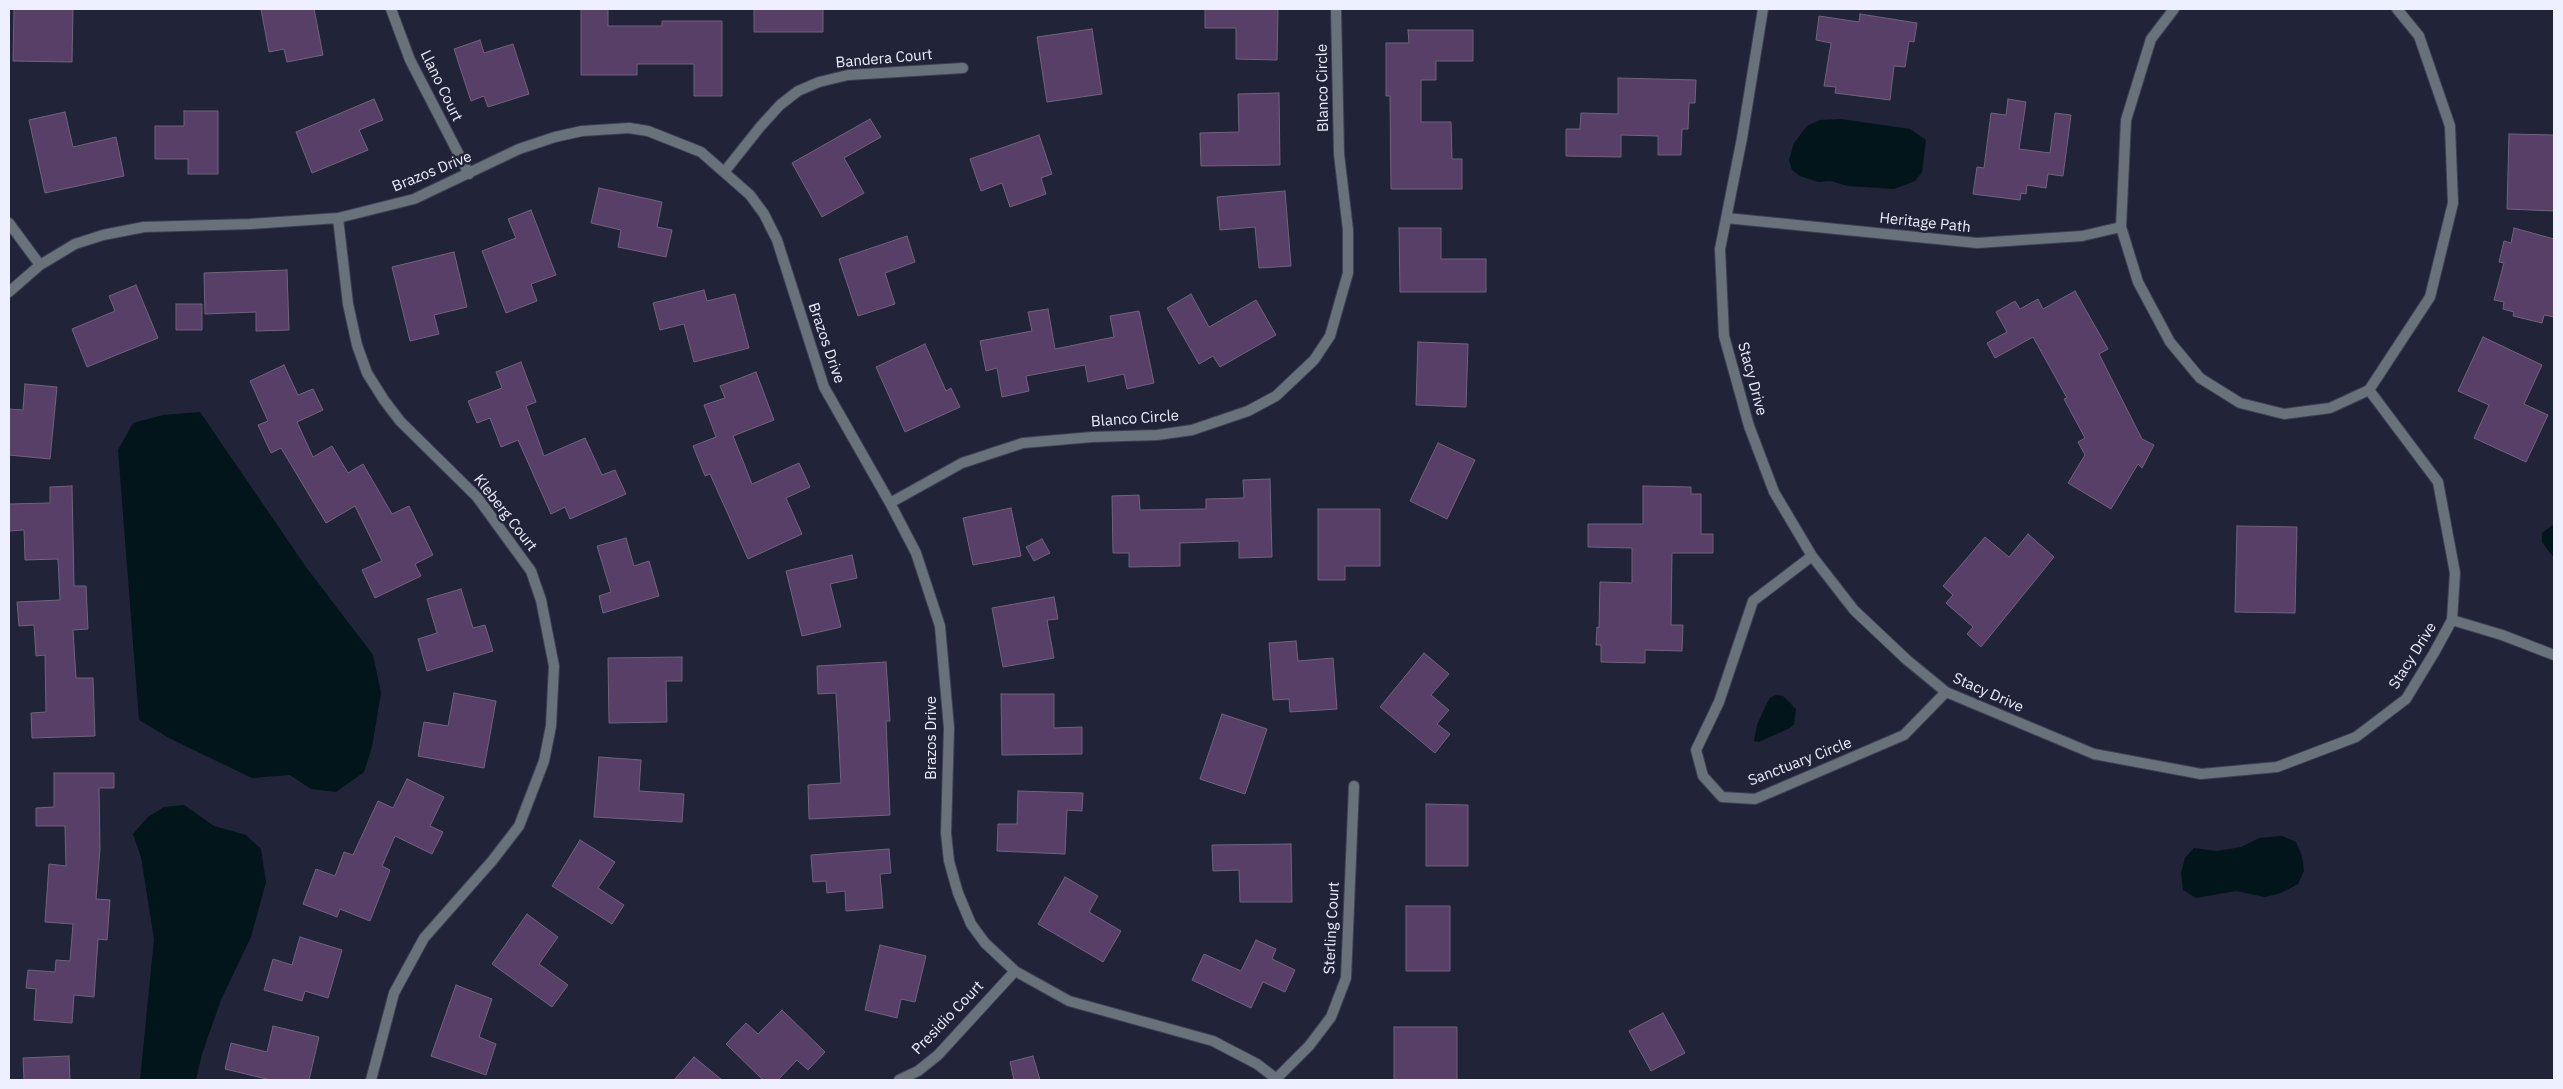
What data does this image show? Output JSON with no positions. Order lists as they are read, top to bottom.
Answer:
{
  "streets": {
    "street": [
      "Bandera Court",
      "Llano Court",
      "Blanco Circle",
      "Brazos Drive",
      "Heritage Path",
      "Stacy Drive",
      "Kleberg Court",
      "Sanctuary Circle",
      "Sterling Court",
      "Presidio Court"
    ]
  },
  "crossings": [
    ["Bandera Court", "Brazos Drive"],
    ["Llano Court", "Brazos Drive"],
    ["Blanco Circle", "Brazos Drive"],
    ["Brazos Drive", "Kleberg Court"],
    ["Brazos Drive", "Sterling Court"],
    ["Brazos Drive", "Presidio Court"],
    ["Heritage Path", "Stacy Drive"],
    ["Stacy Drive", "Sanctuary Circle"]
  ]
}
